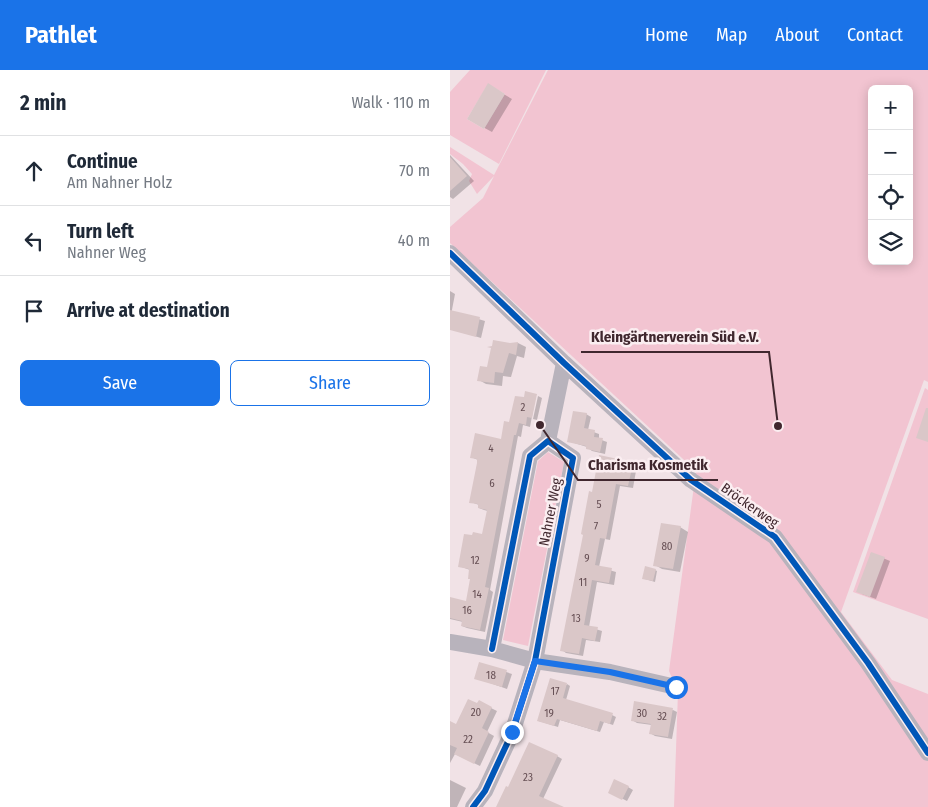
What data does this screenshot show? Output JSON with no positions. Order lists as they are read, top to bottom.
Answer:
{
  "streets": {
    "street": ["Bröckerweg", "Nahner Weg"]
  },
  "places": ["Charisma Kosmetik", "Kleingärtnerverein Süd e.V."],
  "house_numbers": [
    "2",
    "4",
    "6",
    "5",
    "7",
    "80",
    "9",
    "12",
    "11",
    "14",
    "16",
    "13",
    "18",
    "17",
    "20",
    "19",
    "30",
    "32",
    "22",
    "23"
  ],
  "page": {
    "header": "Pathlet",
    "nav": [
      "Home",
      "Map",
      "About",
      "Contact"
    ],
    "heading": ["2 min", "Walk · 110 m"],
    "map_buttons": ["+", "−"],
    "list": [
      ["Continue", "Am Nahner Holz", "70 m"],
      ["Turn left", "Nahner Weg", "40 m"],
      "Arrive at destination"
    ],
    "buttons": ["Save", "Share"]
  }
}
